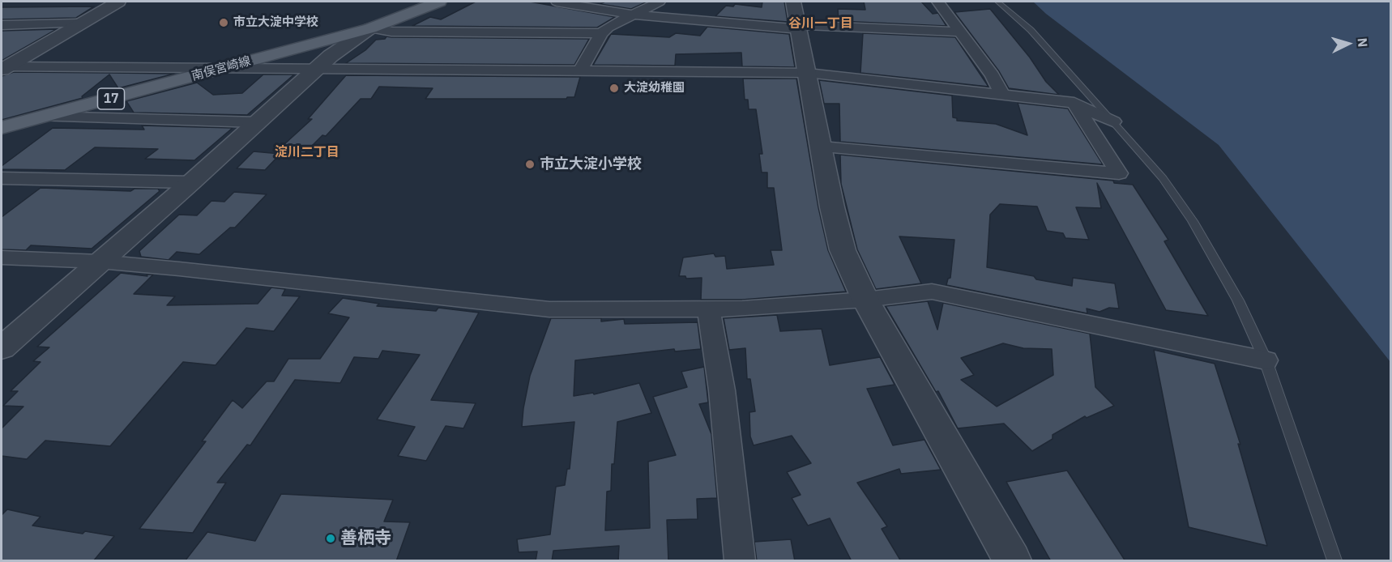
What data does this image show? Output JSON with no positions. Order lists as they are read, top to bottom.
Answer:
{
  "streets": {
    "main road": ["南俣宮崎線", "17"]
  },
  "districts": ["谷川一丁目", "淀川二丁目"],
  "places": [
    "市立大淀中学校",
    "大淀幼稚園",
    "市立大淀小学校",
    "善栖寺"
  ],
  "north": "right"
}
